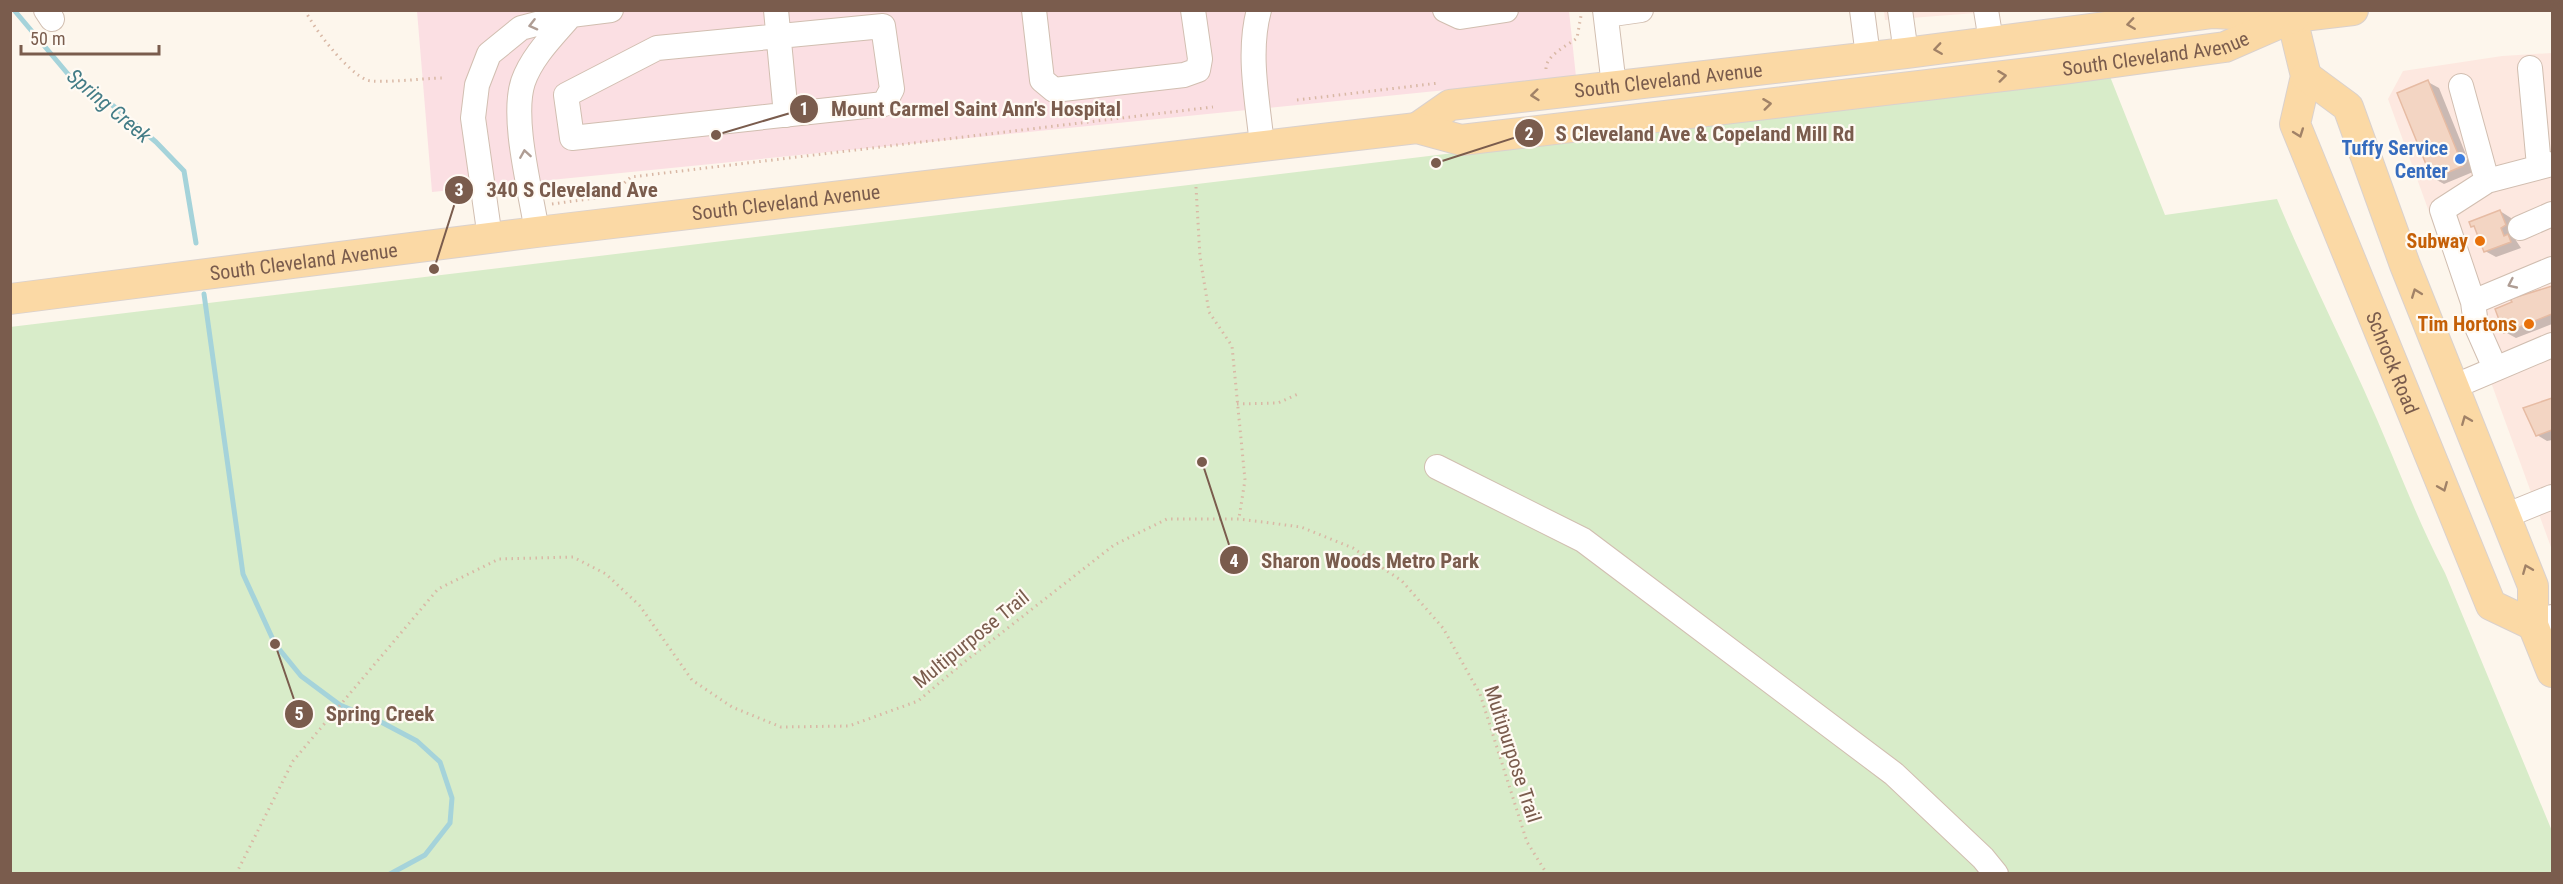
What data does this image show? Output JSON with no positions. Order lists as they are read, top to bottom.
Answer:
{
  "streets": {
    "main road": ["South Cleveland Avenue", "Schrock Road"],
    "path": ["Multipurpose Trail"]
  },
  "crossings": [
    ["South Cleveland Avenue", "Schrock Road"]
  ],
  "water": ["Spring Creek"],
  "places": [
    "Mount Carmel Saint Ann's Hospital",
    "Tuffy Service Center",
    "S Cleveland Ave & Copeland Mill Rd",
    "Subway",
    "340 S Cleveland Ave",
    "Tim Hortons",
    "Sharon Woods Metro Park",
    "Spring Creek"
  ],
  "scale_bar": "50 m"
}
